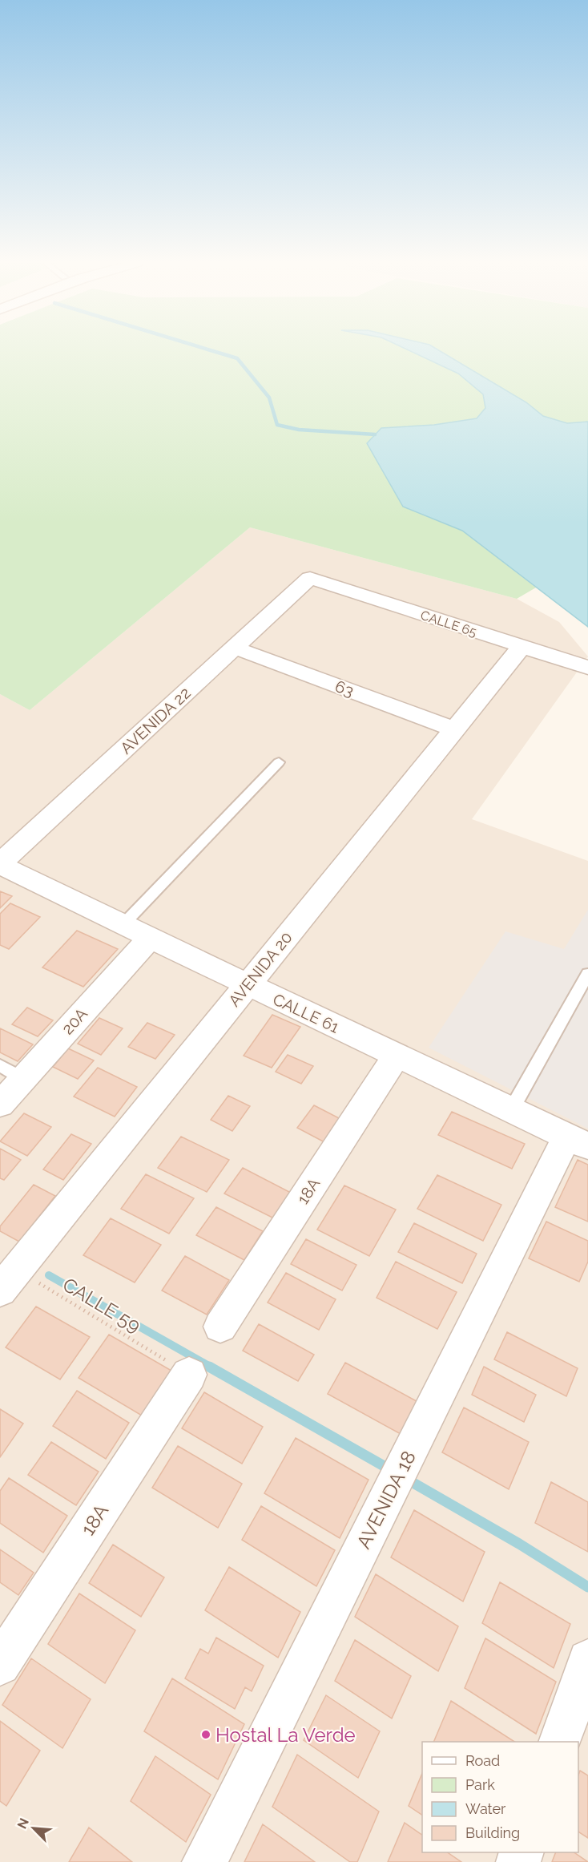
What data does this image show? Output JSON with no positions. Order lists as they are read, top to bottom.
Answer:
{
  "streets": {
    "street": [
      "CALLE 65",
      "63",
      "AVENIDA 22",
      "AVENIDA 20",
      "CALLE 61",
      "20A",
      "18A",
      "AVENIDA 18"
    ],
    "path": ["CALLE 59"]
  },
  "crossings": [
    ["CALLE 65", "AVENIDA 22"],
    ["CALLE 65", "AVENIDA 20"],
    ["63", "AVENIDA 22"],
    ["63", "AVENIDA 20"],
    ["AVENIDA 22", "CALLE 61"],
    ["AVENIDA 20", "CALLE 61"],
    ["AVENIDA 20", "CALLE 59"],
    ["CALLE 61", "20A"],
    ["CALLE 61", "18A"],
    ["CALLE 61", "AVENIDA 18"],
    ["18A", "CALLE 59"]
  ],
  "places": ["Hostal La Verde"],
  "legend": [
    "Road",
    "Park",
    "Water",
    "Building"
  ],
  "north": "top left"
}
